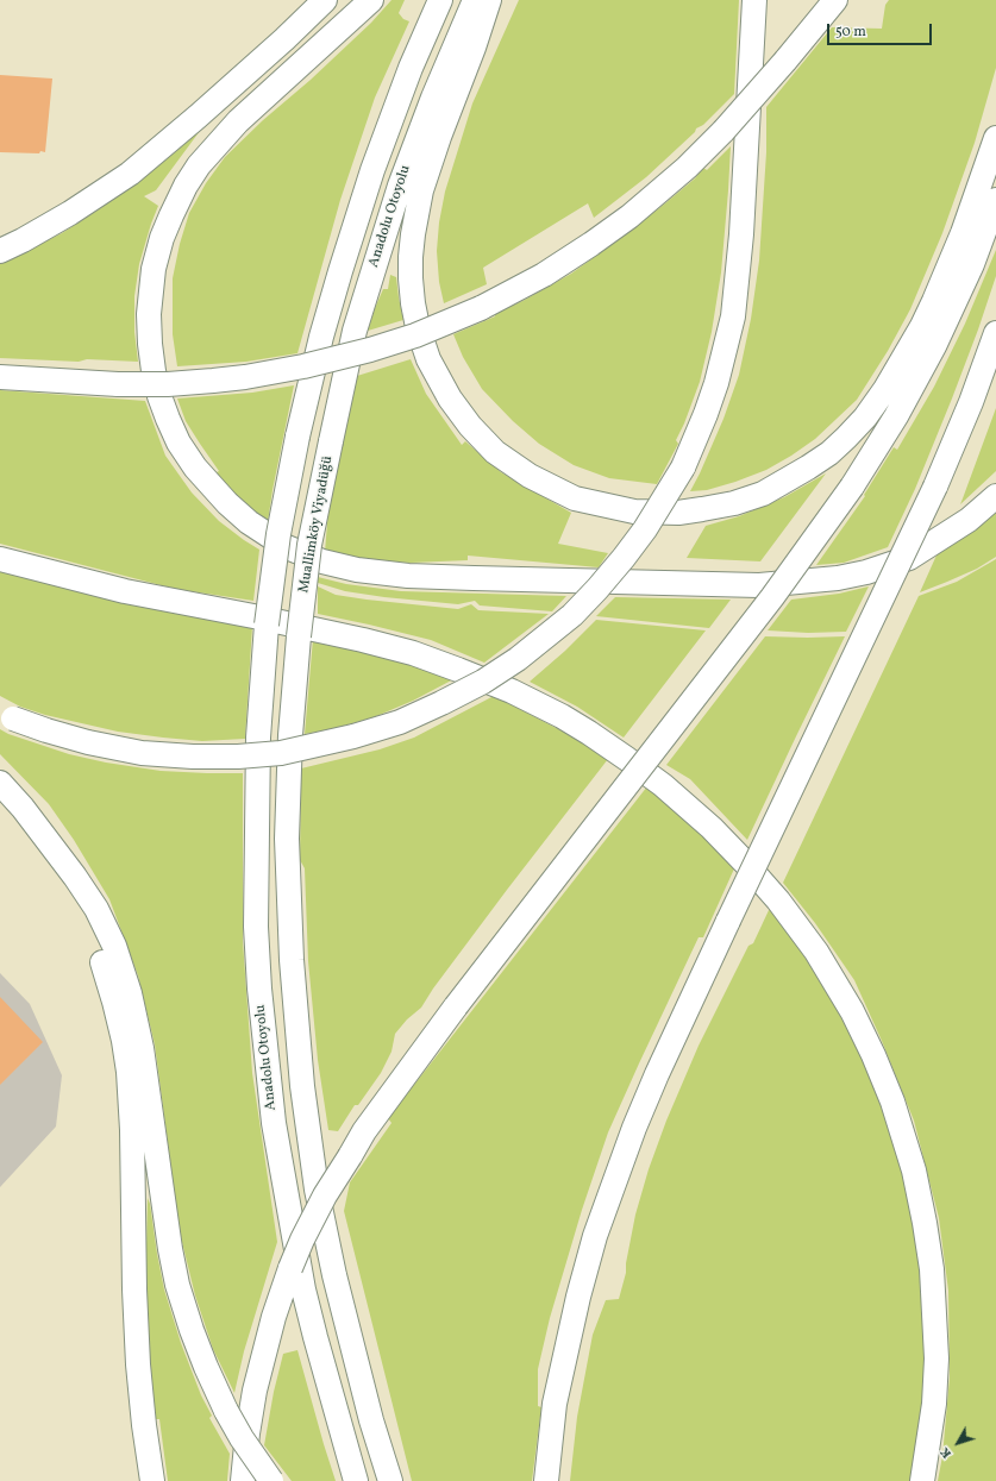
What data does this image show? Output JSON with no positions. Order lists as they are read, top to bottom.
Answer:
{
  "streets": {
    "highway": ["Anadolu Otoyolu", "Muallimköy Viyadüğü"]
  },
  "crossings": [
    ["Anadolu Otoyolu", "Muallimköy Viyadüğü"]
  ],
  "scale_bar": "50 m",
  "north": "bottom left"
}
